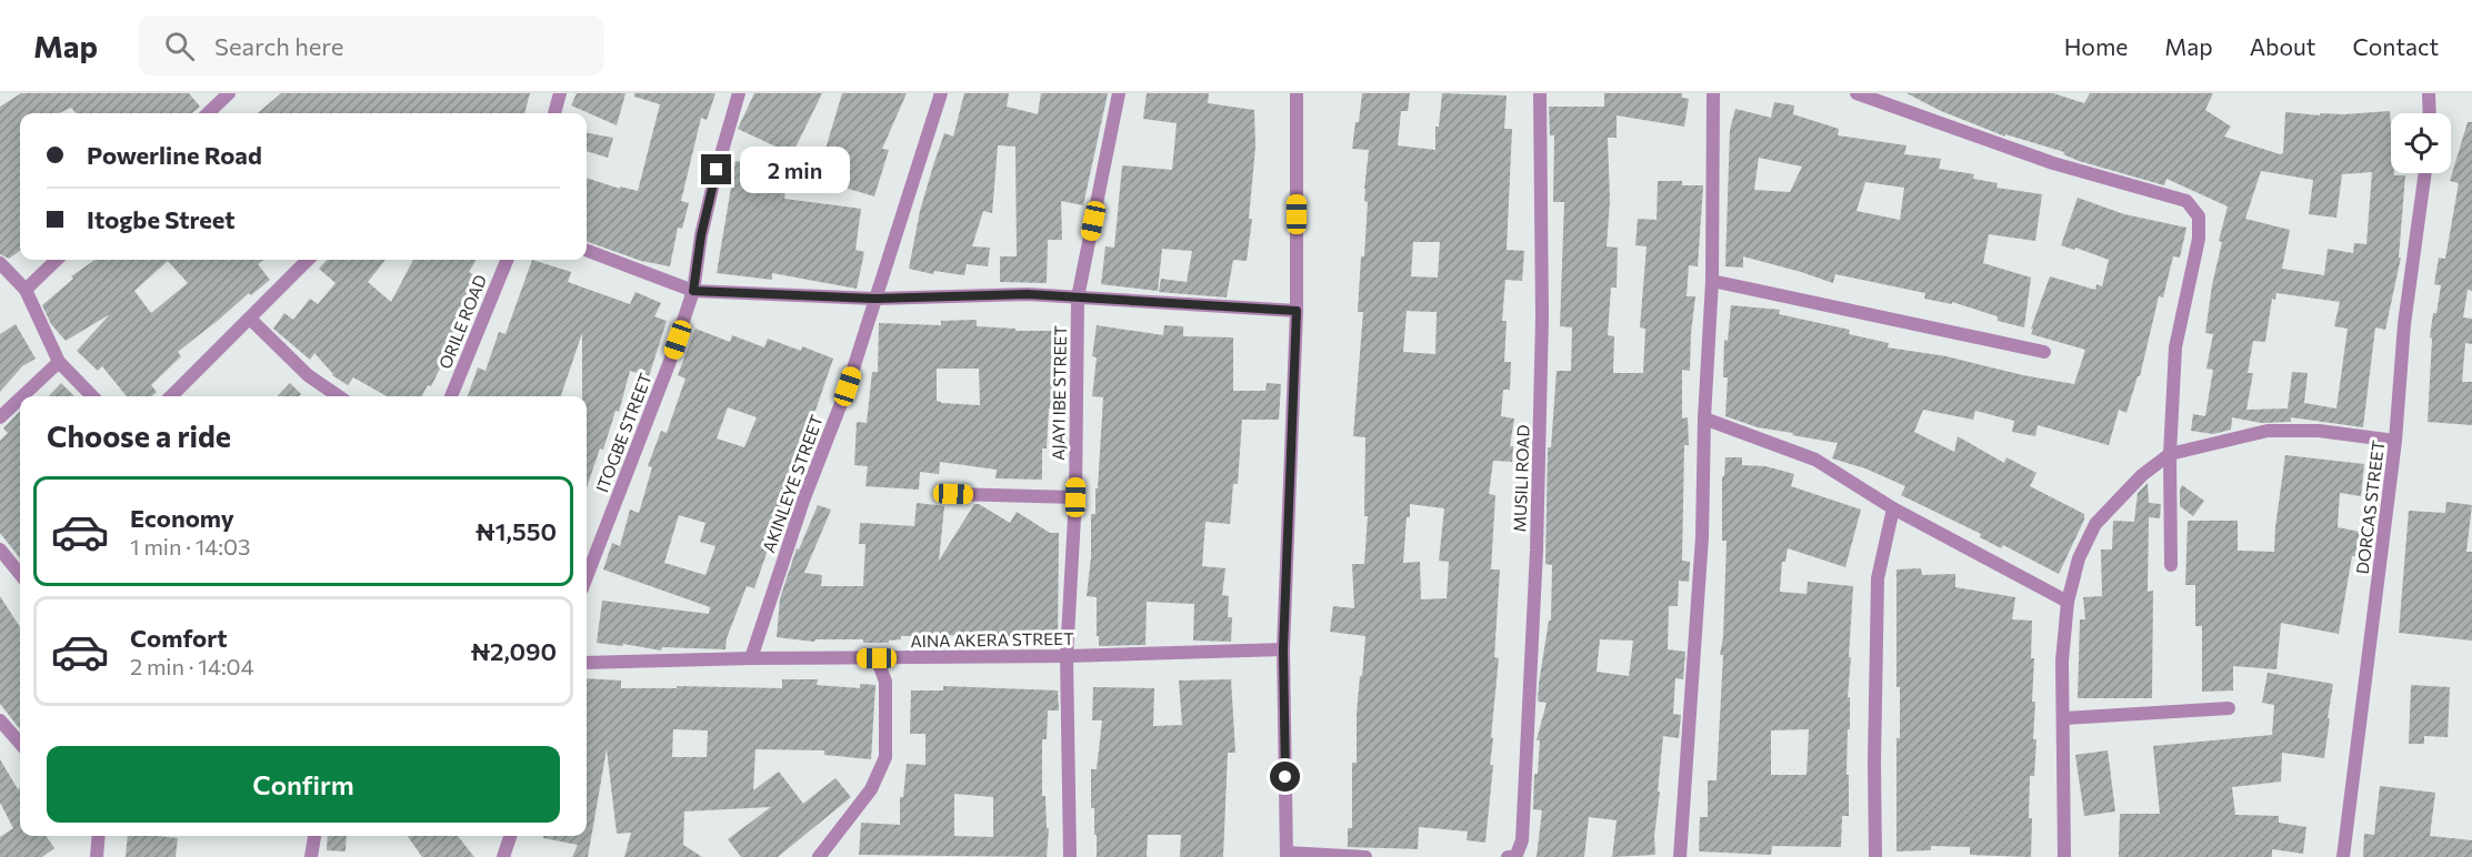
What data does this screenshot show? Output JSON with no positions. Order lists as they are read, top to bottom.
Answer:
{
  "streets": {
    "street": [
      "ORILE ROAD",
      "AJAYI IBE STREET",
      "ITOGBE STREET",
      "MUSILI ROAD",
      "AKINLEYE STREET",
      "DORCAS STREET",
      "AINA AKERA STREET"
    ]
  },
  "crossings": [
    ["AJAYI IBE STREET", "AINA AKERA STREET"],
    ["AKINLEYE STREET", "AINA AKERA STREET"]
  ],
  "page": {
    "header": "Map",
    "search": "Search here",
    "nav": [
      "Home",
      "Map",
      "About",
      "Contact"
    ],
    "banner": ["Powerline Road", "Itogbe Street"],
    "bubble": "2 min",
    "heading": "Choose a ride",
    "list": [
      {
        "name": "Economy",
        "note": "1 min · 14:03",
        "value": "₦1,550"
      },
      {
        "name": "Comfort",
        "note": "2 min · 14:04",
        "value": "₦2,090"
      }
    ],
    "buttons": "Confirm"
  }
}
